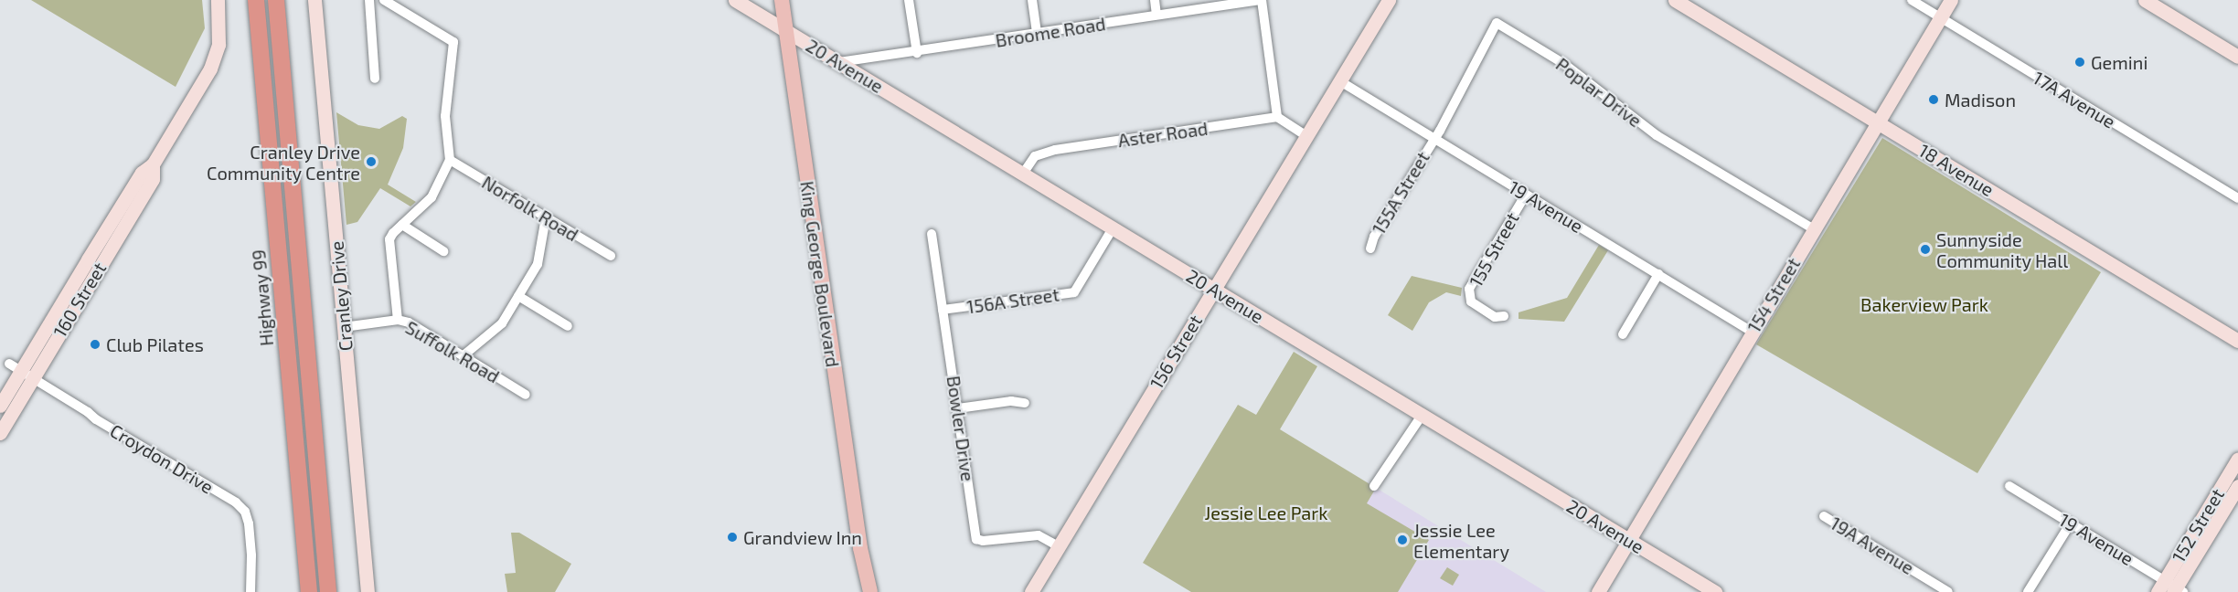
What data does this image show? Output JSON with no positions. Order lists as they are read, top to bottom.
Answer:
{
  "streets": {
    "highway": ["Highway 99"],
    "main road": ["King George Boulevard"],
    "street": [
      "Broome Road",
      "20 Avenue",
      "Poplar Drive",
      "17A Avenue",
      "Aster Road",
      "18 Avenue",
      "155A Street",
      "19 Avenue",
      "Norfolk Road",
      "155 Street",
      "154 Street",
      "Cranley Drive",
      "160 Street",
      "156A Street",
      "Suffolk Road",
      "156 Street",
      "Bowler Drive",
      "Croydon Drive",
      "152 Street",
      "19A Avenue"
    ]
  },
  "crossings": [
    ["Broome Road", "20 Avenue"],
    ["20 Avenue", "Aster Road"],
    ["20 Avenue", "King George Boulevard"],
    ["20 Avenue", "154 Street"],
    ["20 Avenue", "156A Street"],
    ["20 Avenue", "156 Street"],
    ["Poplar Drive", "155A Street"],
    ["Poplar Drive", "19 Avenue"],
    ["Poplar Drive", "154 Street"],
    ["17A Avenue", "154 Street"],
    ["18 Avenue", "154 Street"],
    ["155A Street", "19 Avenue"],
    ["19 Avenue", "155 Street"],
    ["19 Avenue", "154 Street"],
    ["19 Avenue", "156 Street"],
    ["19 Avenue", "152 Street"],
    ["Cranley Drive", "Suffolk Road"],
    ["160 Street", "Croydon Drive"],
    ["156A Street", "Bowler Drive"],
    ["156 Street", "Bowler Drive"]
  ],
  "parks": ["Bakerview Park", "Jessie Lee Park"],
  "places": [
    "Gemini",
    "Madison",
    "Cranley Drive Community Centre",
    "Sunnyside Community Hall",
    "Club Pilates",
    "Grandview Inn",
    "Jessie Lee Elementary"
  ]
}
